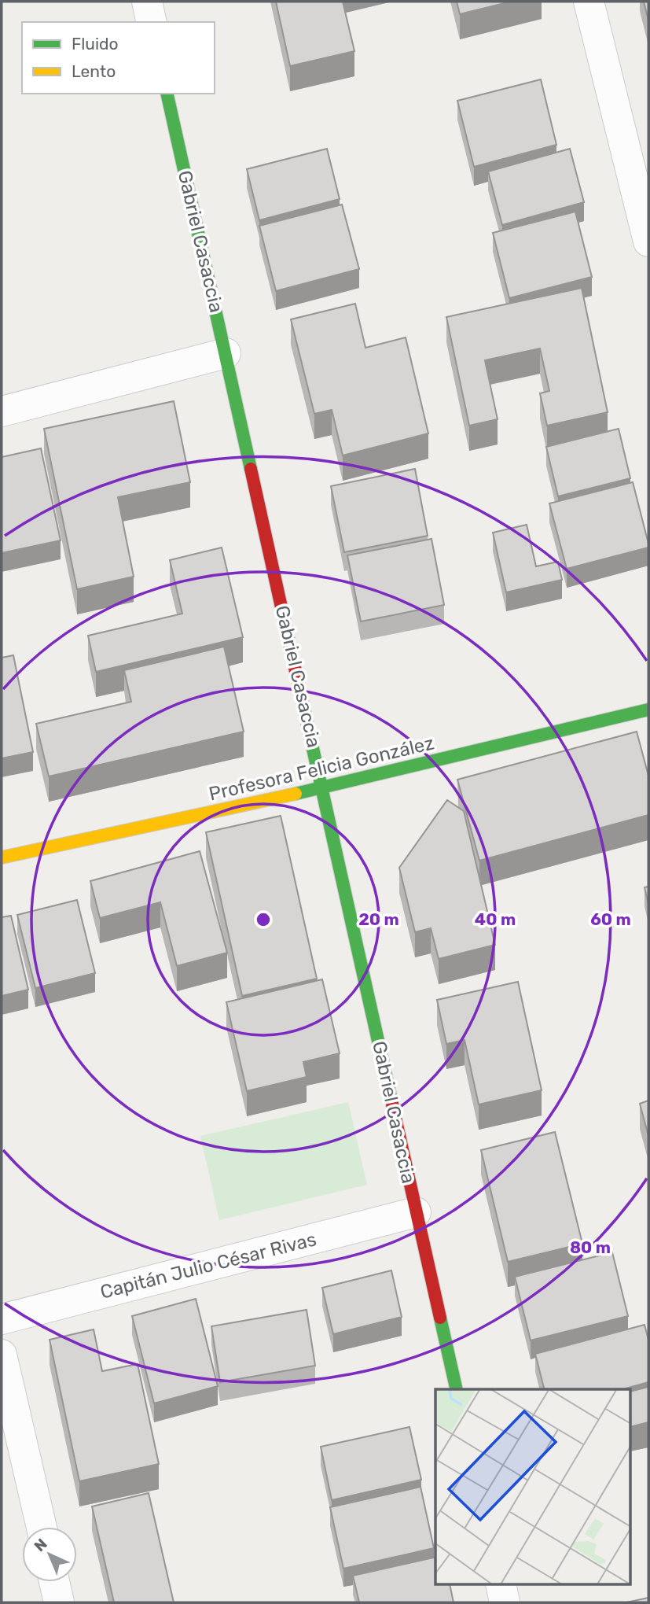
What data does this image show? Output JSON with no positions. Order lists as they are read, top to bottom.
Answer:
{
  "streets": {
    "street": ["Gabriel Casaccia", "Profesora Felicia González", "Capitán Julio César Rivas"]
  },
  "crossings": [
    ["Gabriel Casaccia", "Profesora Felicia González"],
    ["Gabriel Casaccia", "Capitán Julio César Rivas"]
  ],
  "legend": ["Fluido", "Lento"],
  "north": "top left",
  "rings": [
    "20 m",
    "40 m",
    "60 m",
    "80 m"
  ]
}
